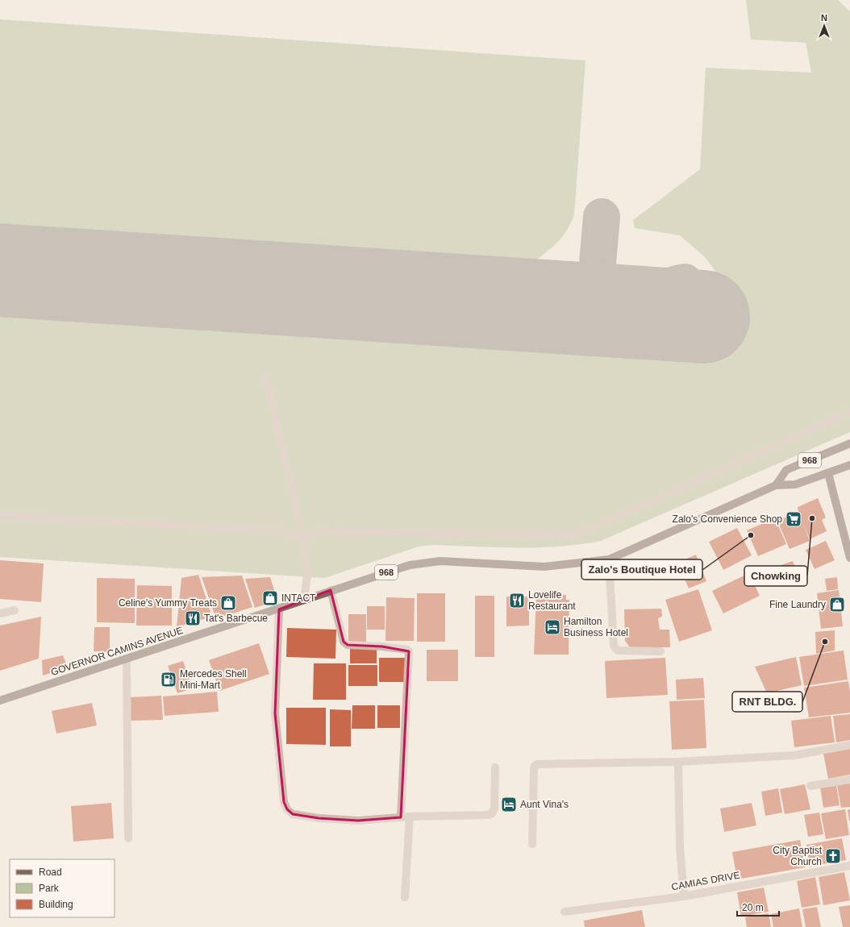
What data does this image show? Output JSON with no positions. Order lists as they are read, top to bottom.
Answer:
{
  "streets": {
    "main road": ["968", "GOVERNOR CAMINS AVENUE"],
    "street": ["CAMIAS DRIVE"]
  },
  "crossings": [
    ["968", "GOVERNOR CAMINS AVENUE"]
  ],
  "places": {
    "other": ["Chowking", "Zalo's Boutique Hotel", "RNT BLDG."],
    "supermarket": ["Zalo's Convenience Shop"],
    "shop": ["INTACT", "Celine's Yummy Treats", "Fine Laundry"],
    "restaurant": ["Lovelife Restaurant", "Tat's Barbecue"],
    "hotel": ["Hamilton Business Hotel", "Aunt Vina's"],
    "fuel station": ["Mercedes Shell Mini-Mart"],
    "church": ["City Baptist Church"]
  },
  "legend": ["Road", "Park", "Building"],
  "scale_bar": "20 m",
  "north": "top"
}
